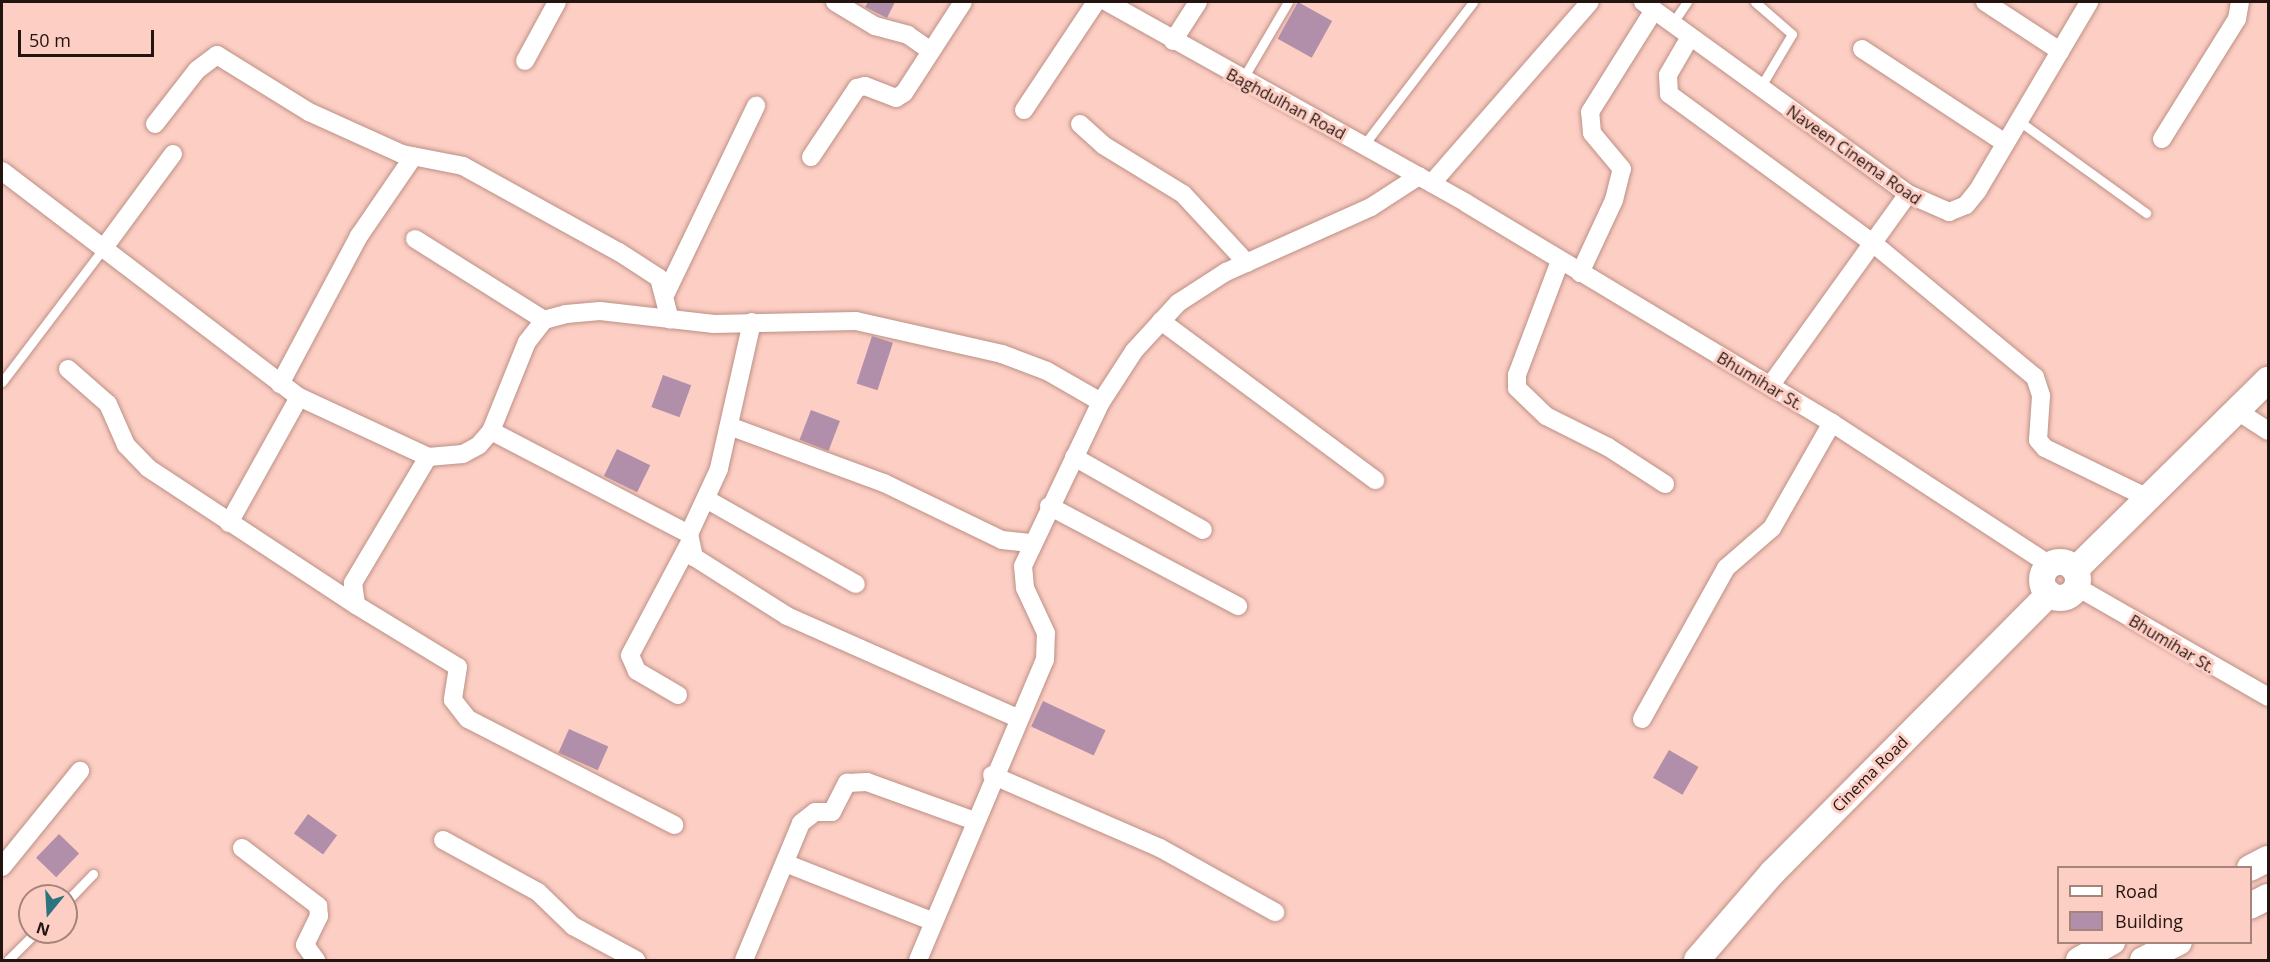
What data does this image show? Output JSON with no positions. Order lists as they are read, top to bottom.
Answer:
{
  "streets": {
    "street": [
      "Baghdulhan Road",
      "Naveen Cinema Road",
      "Bhumihar St.",
      "Cinema Road"
    ]
  },
  "crossings": [
    ["Baghdulhan Road", "Bhumihar St."],
    ["Bhumihar St.", "Cinema Road"]
  ],
  "legend": ["Road", "Building"],
  "scale_bar": "50 m",
  "north": "bottom"
}
